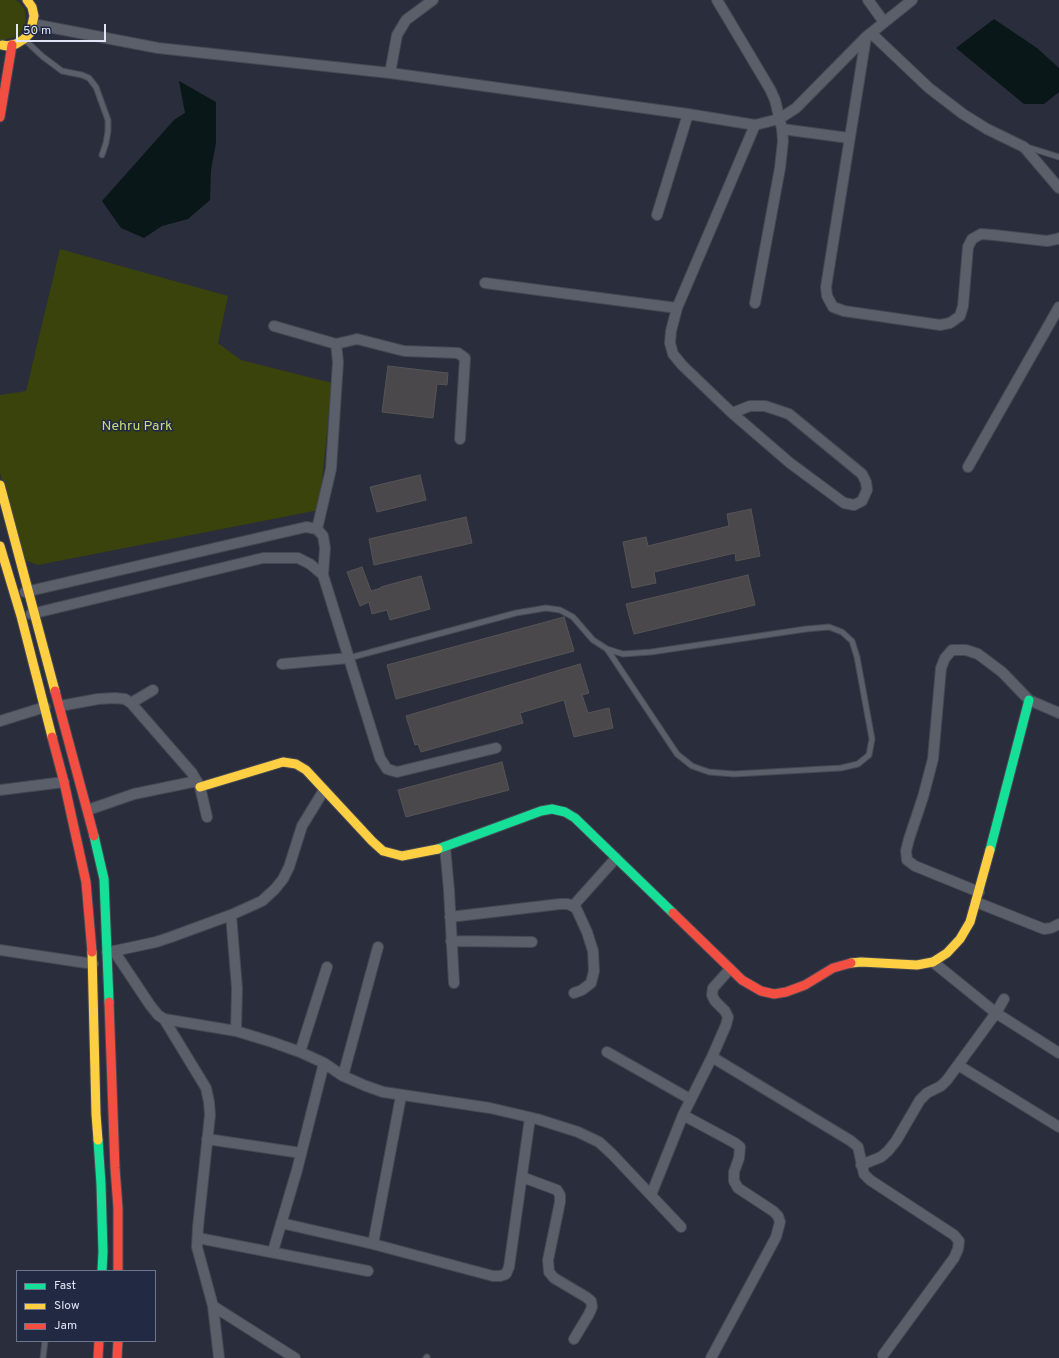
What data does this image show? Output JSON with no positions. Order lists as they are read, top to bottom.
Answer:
{
  "parks": ["Nehru Park"],
  "legend": ["Fast", "Slow", "Jam"],
  "scale_bar": "50 m"
}
